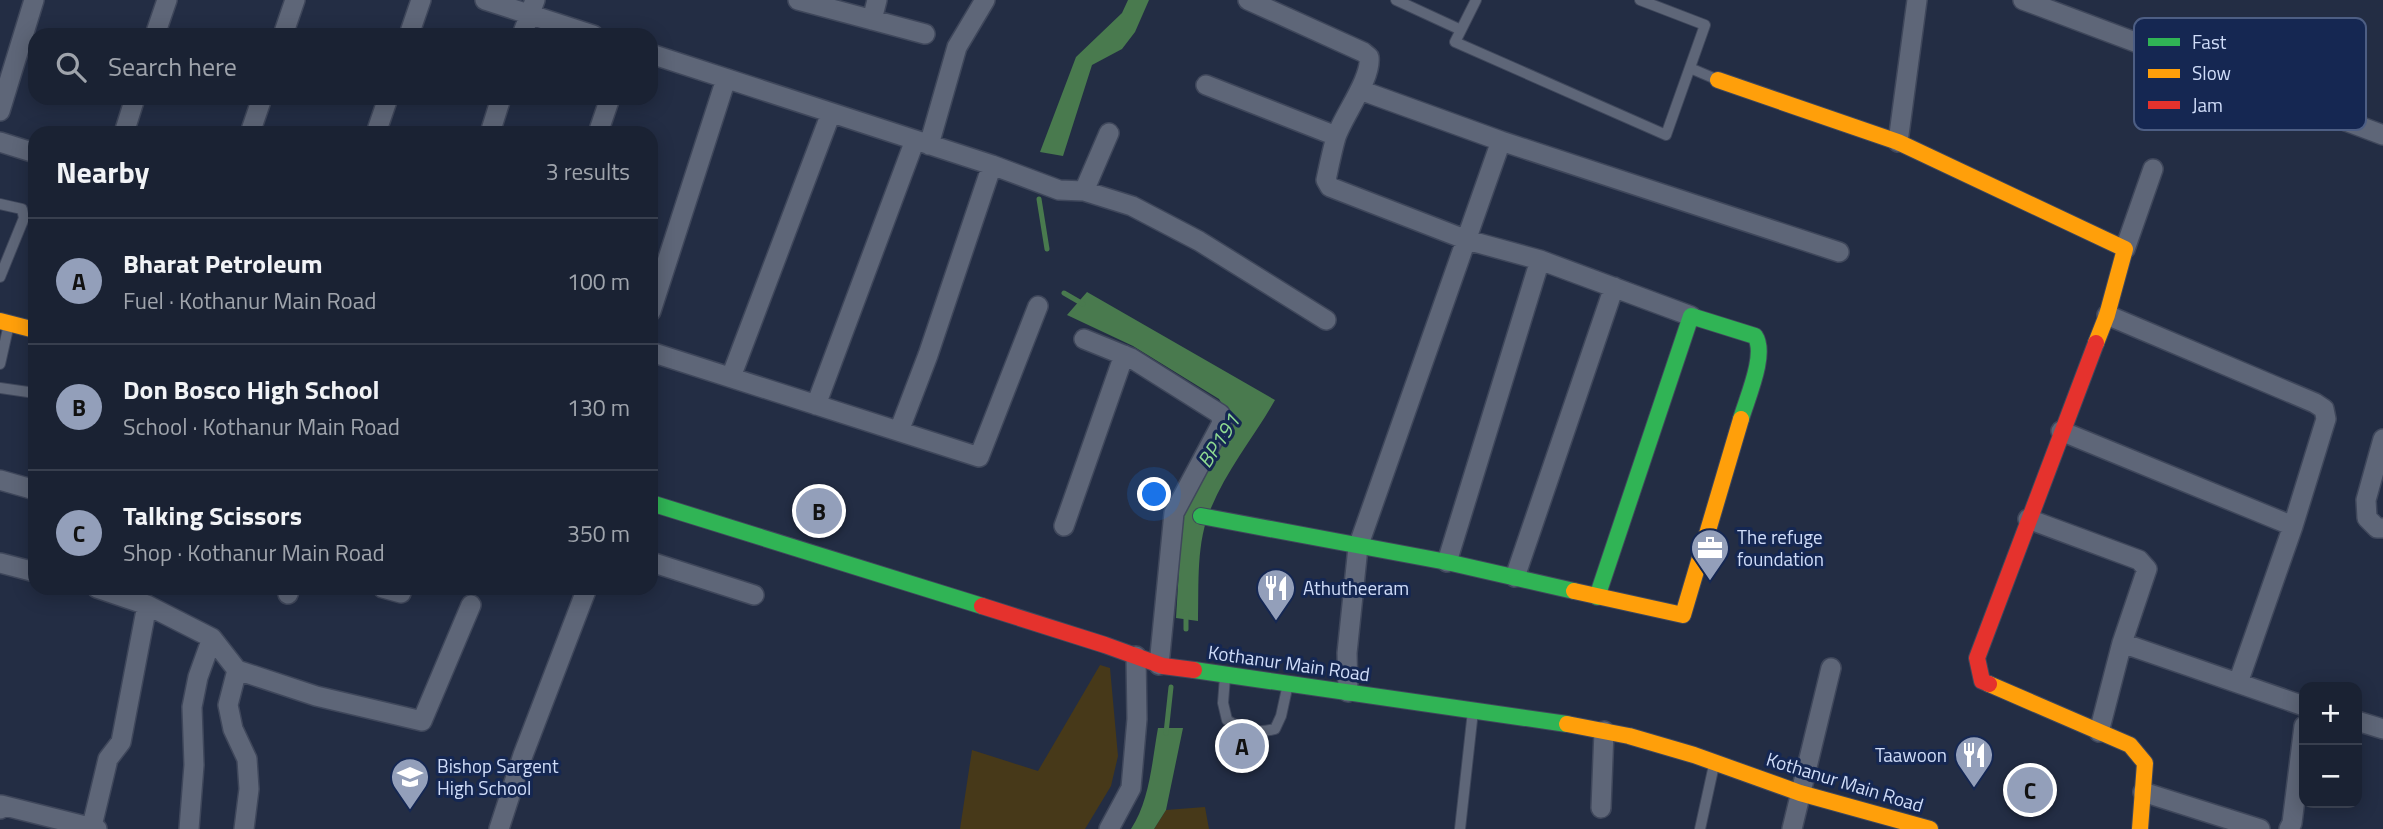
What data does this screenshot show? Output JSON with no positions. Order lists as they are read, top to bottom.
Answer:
{
  "streets": {
    "street": ["Kothanur Main Road"]
  },
  "water": ["BP191"],
  "places": {
    "office": ["The refuge foundation"],
    "restaurant": ["Athutheeram", "Taawoon"],
    "school or university": ["Bishop Sargent High School"]
  },
  "legend": ["Fast", "Slow", "Jam"],
  "page": {
    "search": "Search here",
    "heading": ["Nearby", "3 results"],
    "list": [
      {
        "mark": "A",
        "name": "Bharat Petroleum",
        "note": "Fuel · Kothanur Main Road",
        "value": "100 m"
      },
      {
        "mark": "B",
        "name": "Don Bosco High School",
        "note": "School · Kothanur Main Road",
        "value": "130 m"
      },
      {
        "mark": "C",
        "name": "Talking Scissors",
        "note": "Shop · Kothanur Main Road",
        "value": "350 m"
      }
    ],
    "pins": ["B", "A", "C"],
    "map_buttons": ["+", "−"]
  }
}
